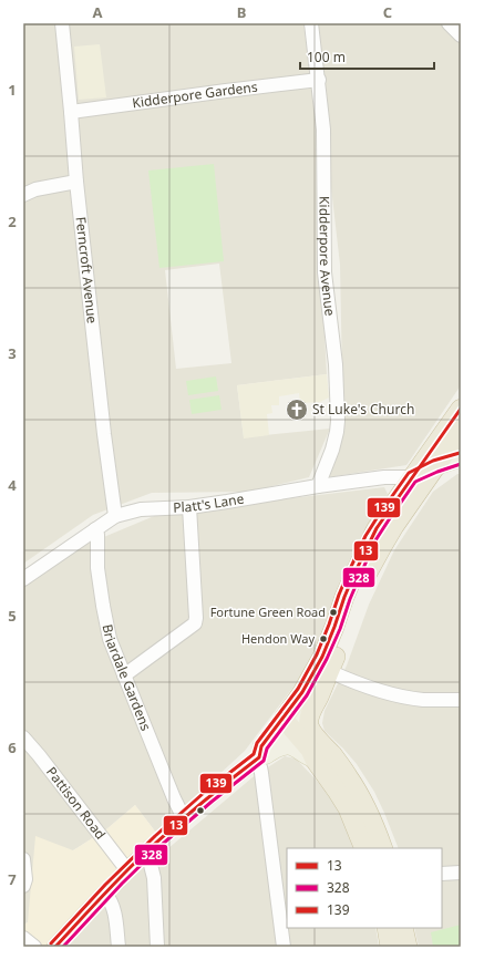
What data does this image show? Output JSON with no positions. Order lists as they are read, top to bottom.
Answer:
{
  "streets": {
    "street": [
      "Kidderpore Gardens",
      "Kidderpore Avenue",
      "Ferncroft Avenue",
      "Platt's Lane",
      "Briardale Gardens",
      "Pattison Road"
    ]
  },
  "crossings": [
    ["Kidderpore Gardens", "Kidderpore Avenue"],
    ["Kidderpore Gardens", "Ferncroft Avenue"],
    ["Kidderpore Avenue", "Platt's Lane"],
    ["Ferncroft Avenue", "Platt's Lane"],
    ["Platt's Lane", "Briardale Gardens"]
  ],
  "places": {
    "church": ["St Luke's Church"],
    "other": ["Fortune Green Road", "Hendon Way"]
  },
  "lines": ["transit line 13", "transit line 139", "transit line 328"],
  "legend": ["13", "328", "139"],
  "scale_bar": "100 m",
  "grid": {
    "columns": ["A", "B", "C"],
    "rows": [
      "1",
      "2",
      "3",
      "4",
      "5",
      "6",
      "7"
    ]
  }
}
